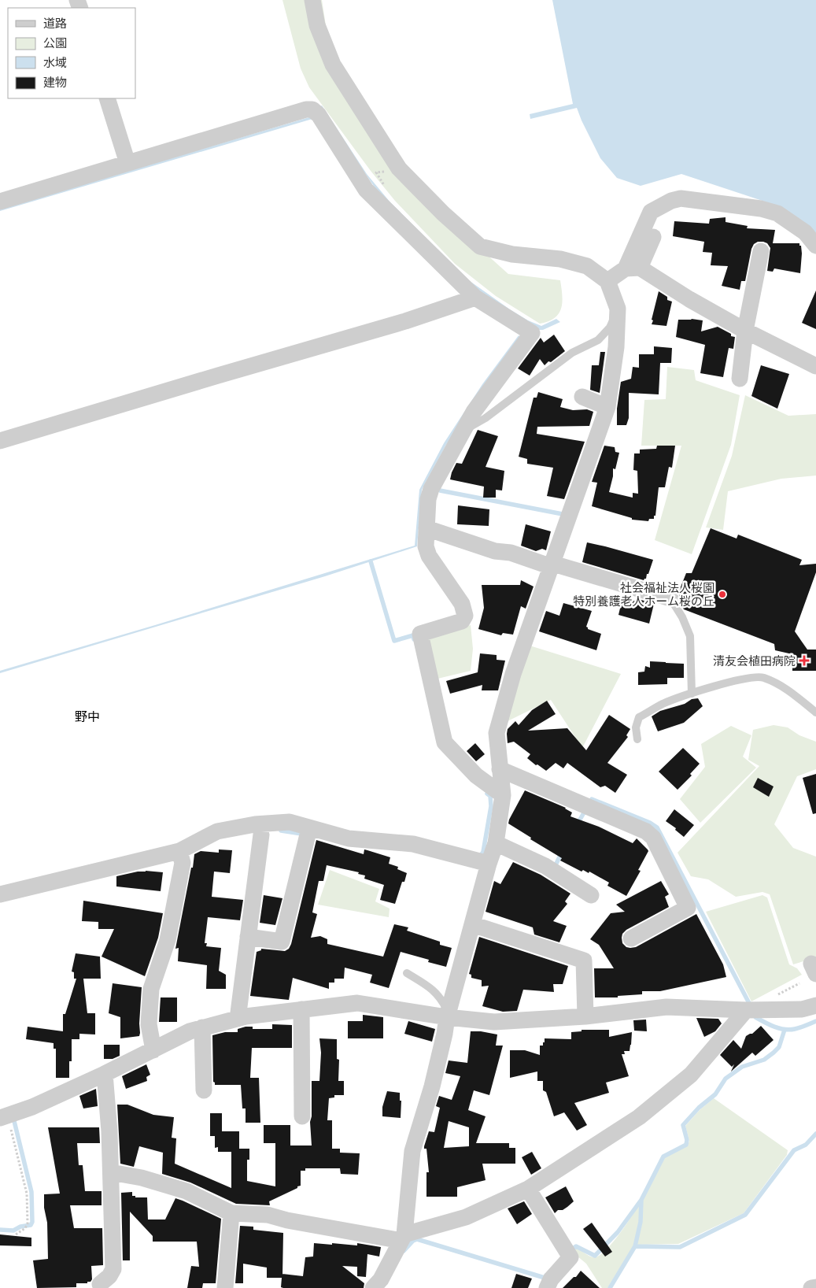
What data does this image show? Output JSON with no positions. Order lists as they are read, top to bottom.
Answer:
{
  "districts": ["野中"],
  "places": {
    "other": ["社会福祉法人桜園 特別養護老人ホーム桜の丘"],
    "health": ["清友会植田病院"]
  },
  "legend": [
    "道路",
    "公園",
    "水域",
    "建物"
  ]
}
